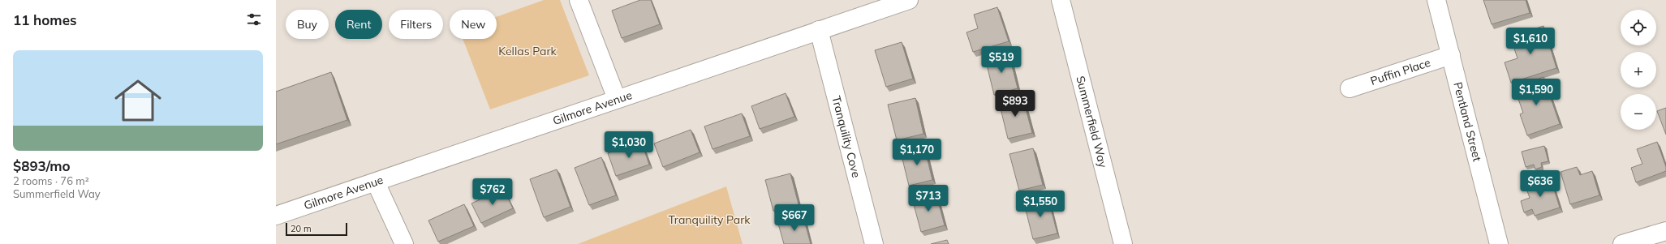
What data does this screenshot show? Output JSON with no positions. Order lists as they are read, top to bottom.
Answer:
{
  "streets": {
    "street": [
      "Puffin Place",
      "Gilmore Avenue",
      "Summerfield Way",
      "Pentland Street",
      "Tranquility Cove"
    ]
  },
  "crossings": [
    ["Puffin Place", "Pentland Street"],
    ["Gilmore Avenue", "Tranquility Cove"]
  ],
  "parks": ["Kellas Park", "Tranquility Park"],
  "scale_bar": "20 m",
  "page": {
    "heading": "11 homes",
    "map_buttons": ["+", "−"],
    "chip": [
      "Buy",
      "Rent",
      "Filters",
      "New"
    ],
    "price": [
      "$1,610",
      "$519",
      "$1,590",
      "$893",
      "$1,030",
      "$1,170",
      "$636",
      "$762",
      "$713",
      "$1,550",
      "$667"
    ],
    "list": [
      {
        "name": "$893/mo",
        "note": "2 rooms · 76 m² · Summerfield Way"
      }
    ],
    "scale": "20 m"
  }
}
